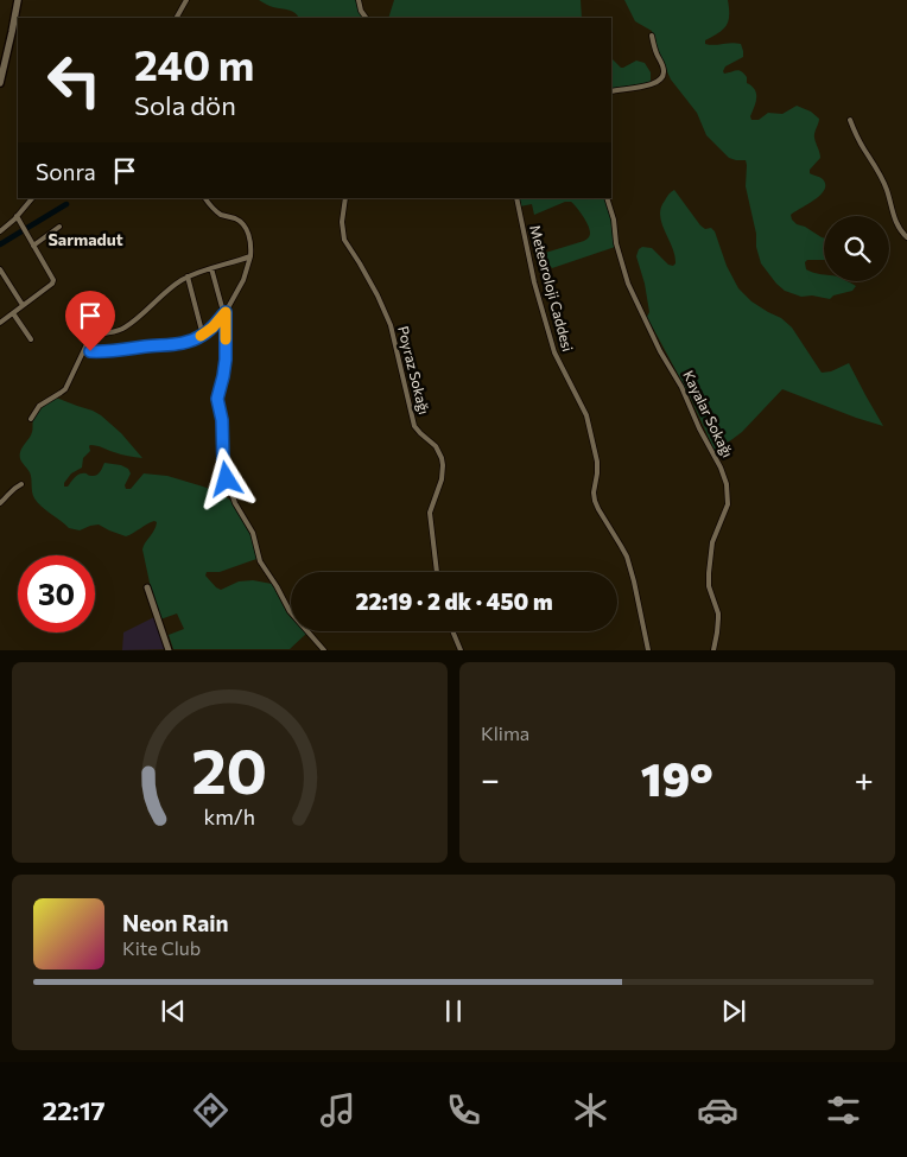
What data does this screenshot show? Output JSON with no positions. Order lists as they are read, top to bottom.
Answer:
{
  "streets": {
    "street": ["Meteoroloji Caddesi", "Poyraz Sokağı", "Kayalar Sokağı"]
  },
  "districts": ["Sarmadut"],
  "page": {
    "turn": ["240 m", "Sola dön"],
    "then": "Sonra",
    "limit": "30",
    "trip": "22:19 · 2 dk · 450 m",
    "tile": "Klima",
    "heat": ["−", "19°", "+"],
    "song": ["Neon Rain", "Kite Club"],
    "tabs": "22:17",
    "gauge": ["20", "km/h"]
  }
}
